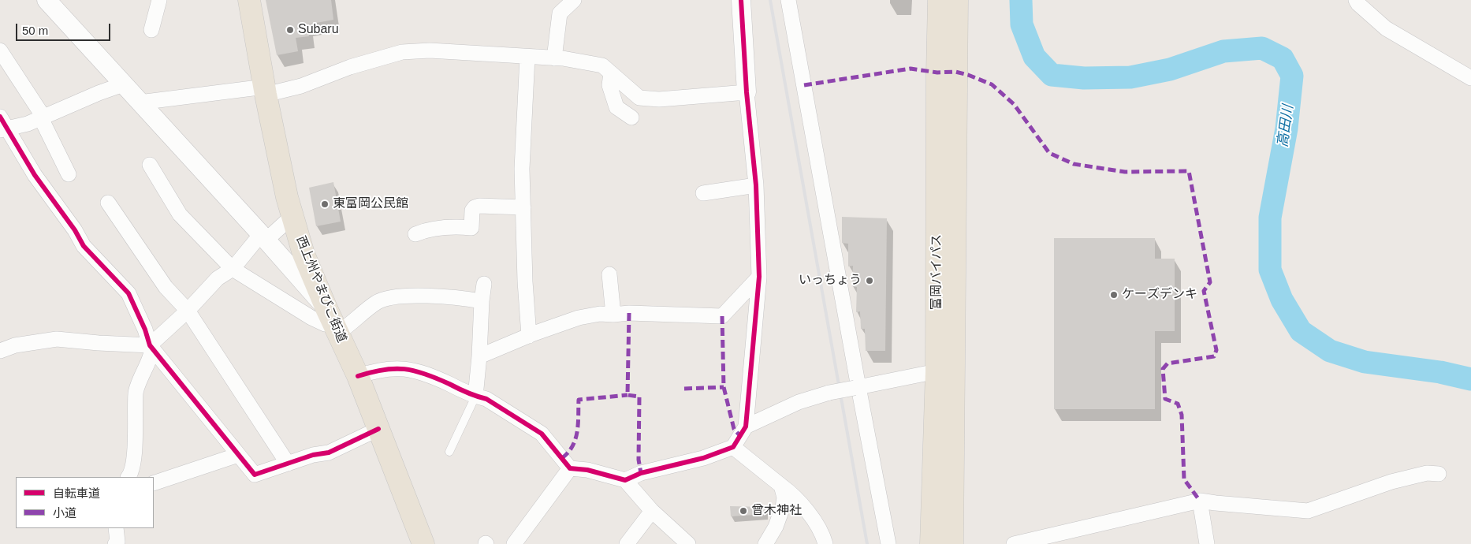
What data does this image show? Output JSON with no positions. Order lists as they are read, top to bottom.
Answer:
{
  "streets": {
    "highway": ["富岡バイパス", "西上州やまびこ街道"]
  },
  "water": ["高田川"],
  "places": [
    "Subaru",
    "東富岡公民館",
    "いっちょう",
    "ケーズデンキ",
    "曾木神社"
  ],
  "legend": ["自転車道", "小道"],
  "scale_bar": "50 m"
}
